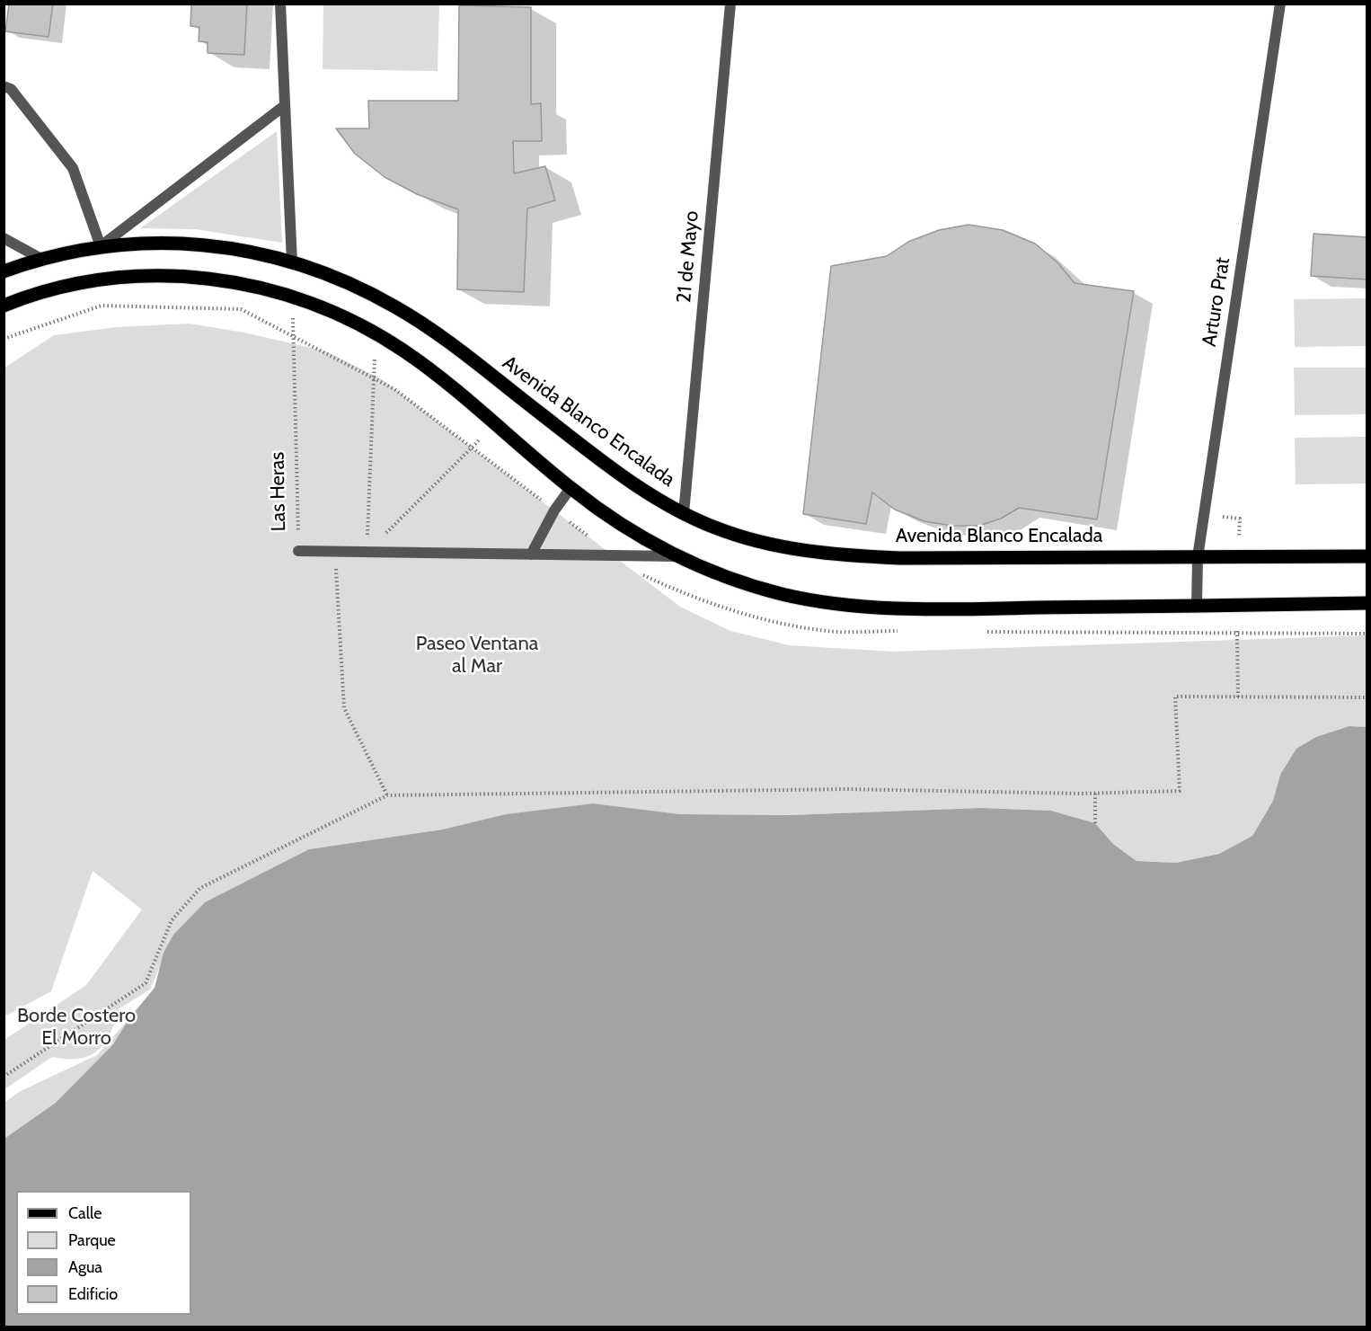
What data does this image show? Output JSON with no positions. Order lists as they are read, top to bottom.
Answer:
{
  "streets": {
    "main road": ["Avenida Blanco Encalada"],
    "street": ["21 de Mayo", "Arturo Prat", "Las Heras"]
  },
  "crossings": [
    ["21 de Mayo", "Avenida Blanco Encalada"],
    ["Arturo Prat", "Avenida Blanco Encalada"]
  ],
  "parks": ["Paseo Ventana al Mar", "Borde Costero El Morro"],
  "legend": [
    "Calle",
    "Parque",
    "Agua",
    "Edificio"
  ]
}
